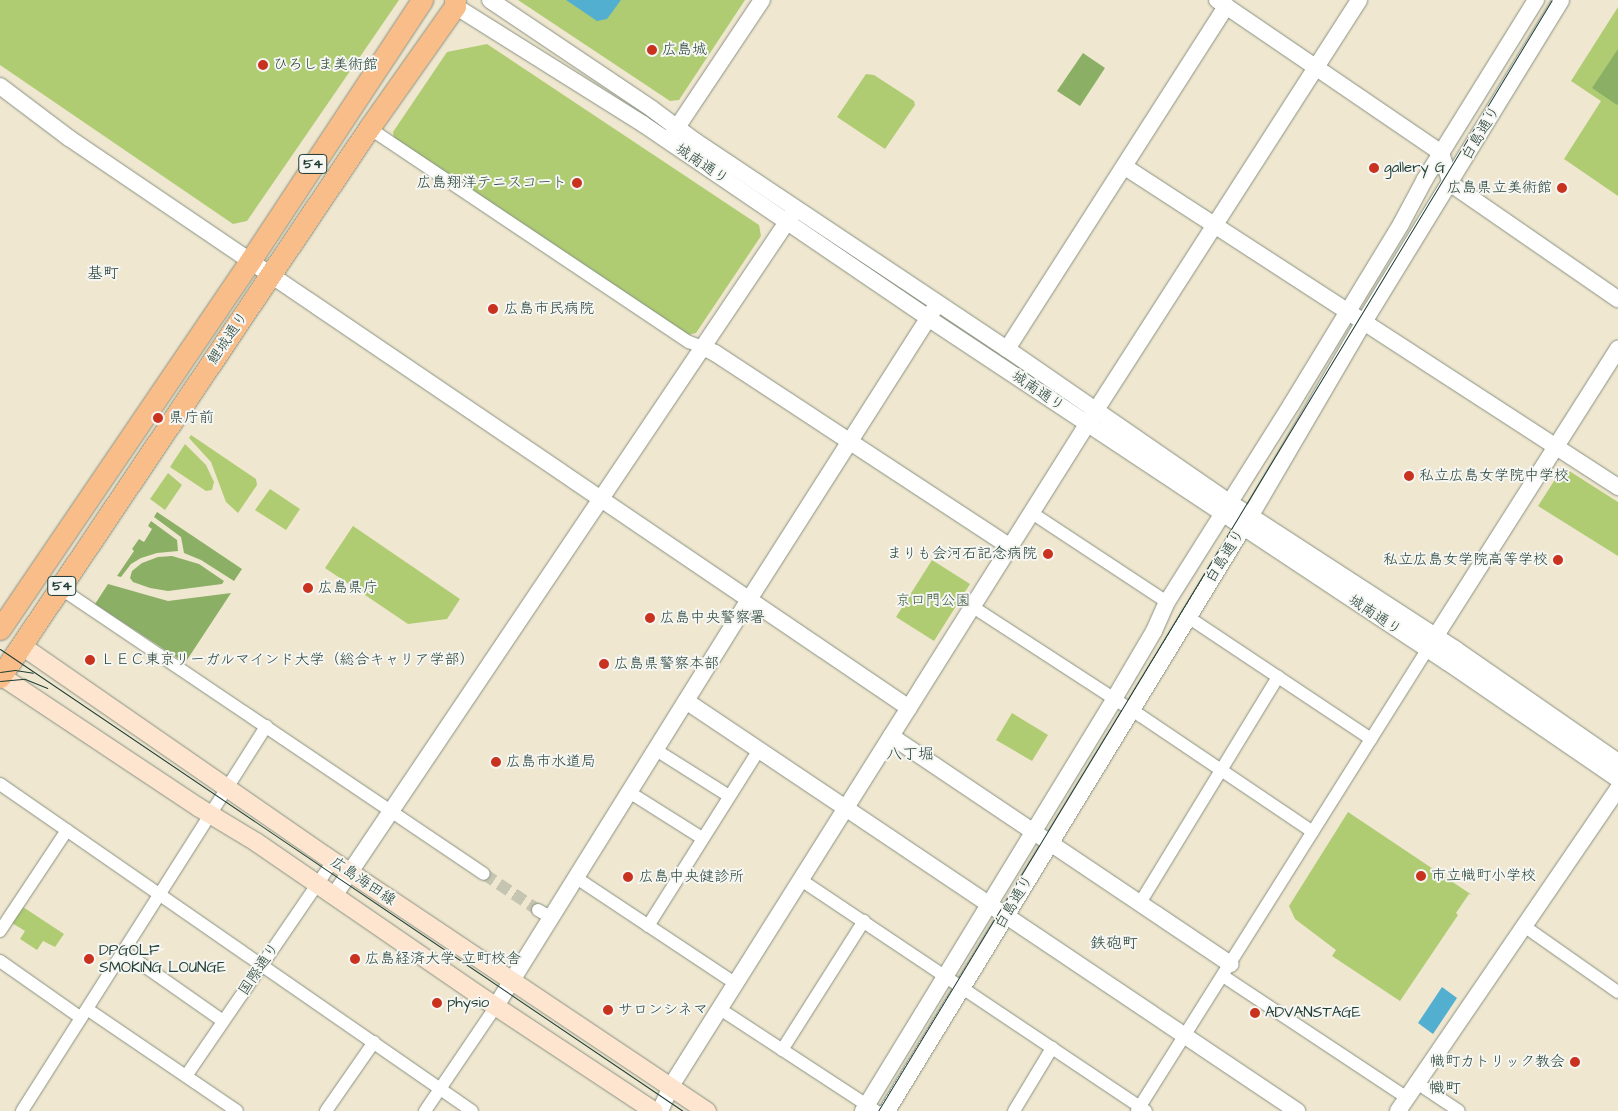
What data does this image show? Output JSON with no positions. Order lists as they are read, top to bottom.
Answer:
{
  "streets": {
    "highway": ["54", "鯉城通り"],
    "main road": ["広島海田線"],
    "street": ["白島通り", "城南通り", "国際通り"]
  },
  "crossings": [
    ["白島通り", "城南通り"],
    ["城南通り", "鯉城通り"],
    ["鯉城通り", "広島海田線"],
    ["広島海田線", "国際通り"]
  ],
  "districts": [
    "基町",
    "八丁堀",
    "鉄砲町",
    "幟町"
  ],
  "parks": ["京口門公園"],
  "places": [
    "広島城",
    "ひろしま美術館",
    "gallery G",
    "広島翔洋テニスコート",
    "広島県立美術館",
    "広島市民病院",
    "県庁前",
    "私立広島女学院中学校",
    "まりも会河石記念病院",
    "私立広島女学院高等学校",
    "広島県庁",
    "広島中央警察署",
    "ＬＥＣ東京リーガルマインド大学（総合キャリア学部）",
    "広島県警察本部",
    "広島市水道局",
    "市立幟町小学校",
    "広島中央健診所",
    "DPGOLF SMOKING LOUNGE",
    "広島経済大学 立町校舎",
    "physio",
    "サロンシネマ",
    "ADVANSTAGE",
    "幟町カトリック教会"
  ]
}
